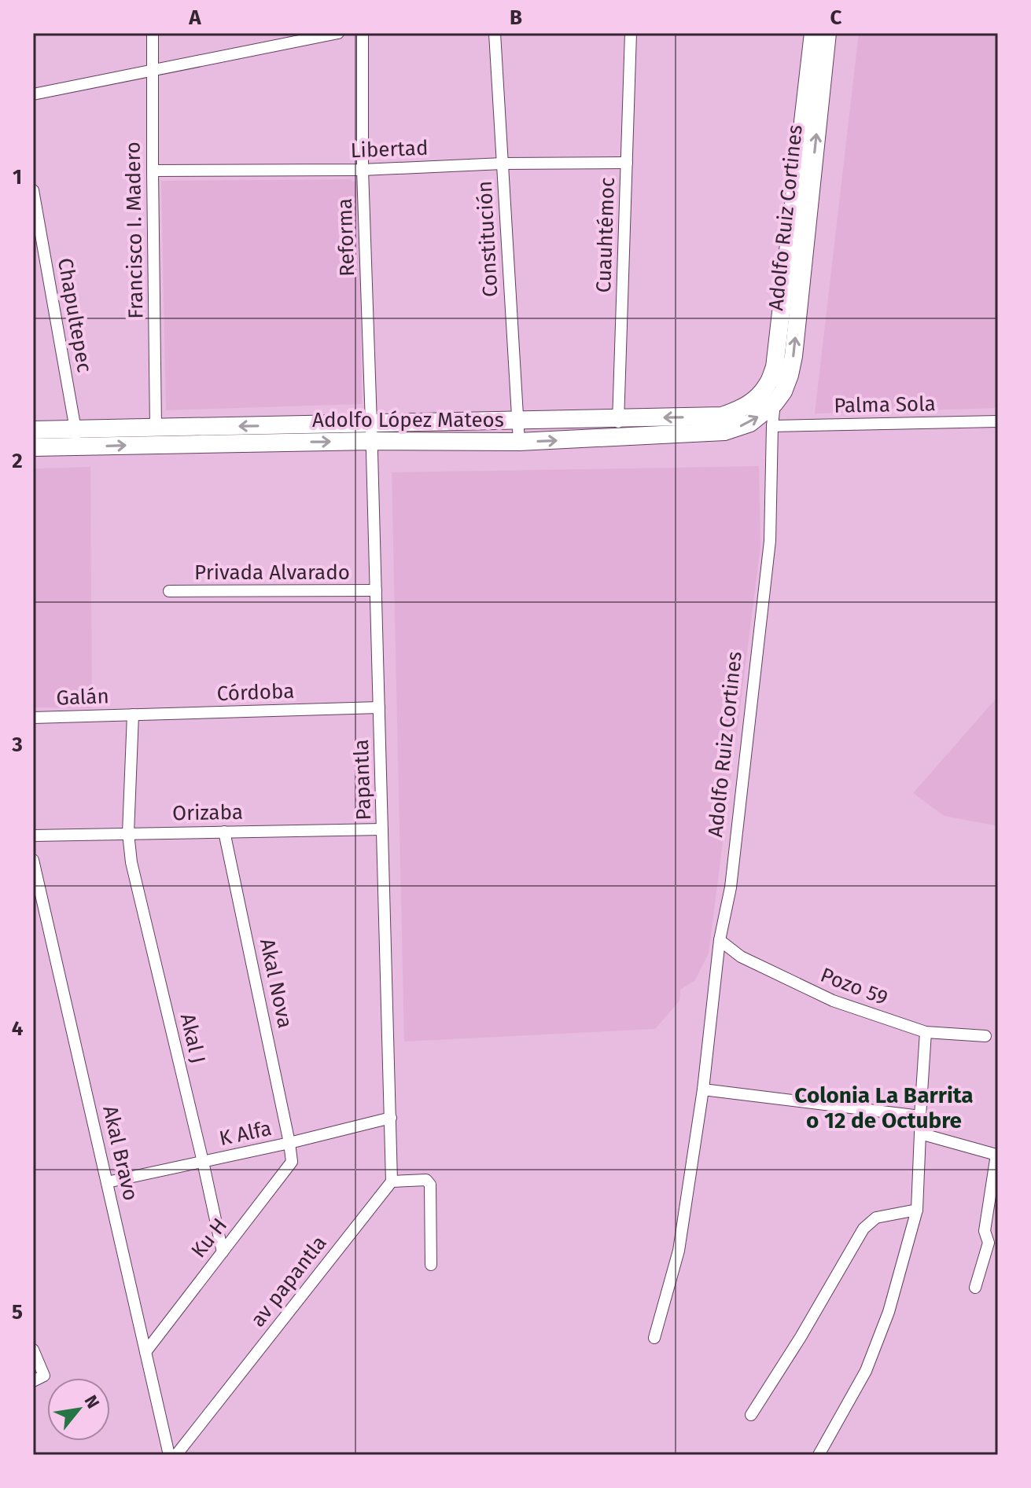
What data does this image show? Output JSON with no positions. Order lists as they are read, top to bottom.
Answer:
{
  "streets": {
    "main road": ["Adolfo Ruiz Cortines", "Adolfo López Mateos"],
    "street": [
      "Libertad",
      "Francisco I. Madero",
      "Cuauhtémoc",
      "Reforma",
      "Constitución",
      "Chapultepec",
      "Palma Sola",
      "Privada Alvarado",
      "Córdoba",
      "Galán",
      "Papantla",
      "Orizaba",
      "Akal Nova",
      "Pozo 59",
      "Akal J",
      "K Alfa",
      "Akal Bravo",
      "Ku H",
      "av papantla"
    ]
  },
  "crossings": [
    ["Libertad", "Francisco I. Madero"],
    ["Libertad", "Cuauhtémoc"],
    ["Libertad", "Reforma"],
    ["Libertad", "Constitución"],
    ["Adolfo Ruiz Cortines", "Palma Sola"],
    ["Adolfo Ruiz Cortines", "Adolfo López Mateos"],
    ["Adolfo Ruiz Cortines", "Pozo 59"],
    ["Francisco I. Madero", "Adolfo López Mateos"],
    ["Cuauhtémoc", "Adolfo López Mateos"],
    ["Reforma", "Adolfo López Mateos"],
    ["Reforma", "Papantla"],
    ["Constitución", "Adolfo López Mateos"],
    ["Chapultepec", "Adolfo López Mateos"],
    ["Adolfo López Mateos", "Papantla"],
    ["Privada Alvarado", "Papantla"],
    ["Córdoba", "Galán"],
    ["Córdoba", "Papantla"],
    ["Córdoba", "Akal J"],
    ["Galán", "Akal J"],
    ["Papantla", "Orizaba"],
    ["Papantla", "K Alfa"],
    ["Orizaba", "Akal Nova"],
    ["Orizaba", "Akal J"],
    ["Akal Nova", "K Alfa"],
    ["Akal Nova", "Ku H"],
    ["Akal J", "K Alfa"],
    ["Akal J", "Ku H"],
    ["K Alfa", "Akal Bravo"],
    ["K Alfa", "Ku H"],
    ["Akal Bravo", "Ku H"]
  ],
  "districts": ["Colonia La Barrita o 12 de Octubre"],
  "north": "top right",
  "grid": {
    "columns": ["A", "B", "C"],
    "rows": [
      "1",
      "2",
      "3",
      "4",
      "5"
    ]
  }
}
